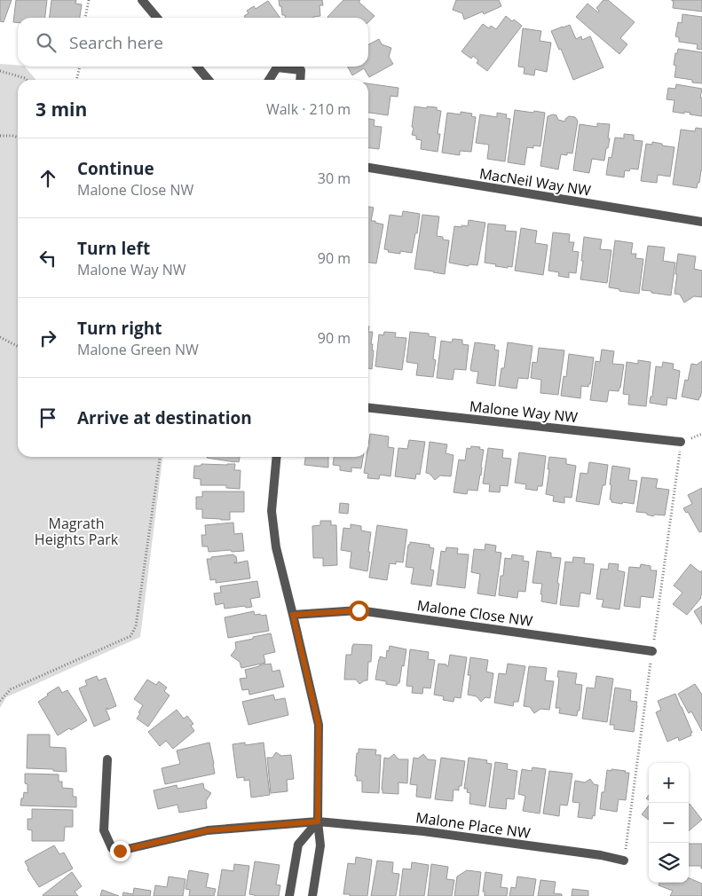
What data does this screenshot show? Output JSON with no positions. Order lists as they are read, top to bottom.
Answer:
{
  "streets": {
    "street": [
      "MacNeil Way NW",
      "Malone Way NW",
      "Malone Close NW",
      "Malone Place NW"
    ]
  },
  "parks": ["Magrath Heights Park"],
  "page": {
    "search": "Search here",
    "heading": ["3 min", "Walk · 210 m"],
    "list": [
      ["Continue", "Malone Close NW", "30 m"],
      ["Turn left", "Malone Way NW", "90 m"],
      ["Turn right", "Malone Green NW", "90 m"],
      "Arrive at destination"
    ],
    "map_buttons": ["+", "−"]
  }
}
